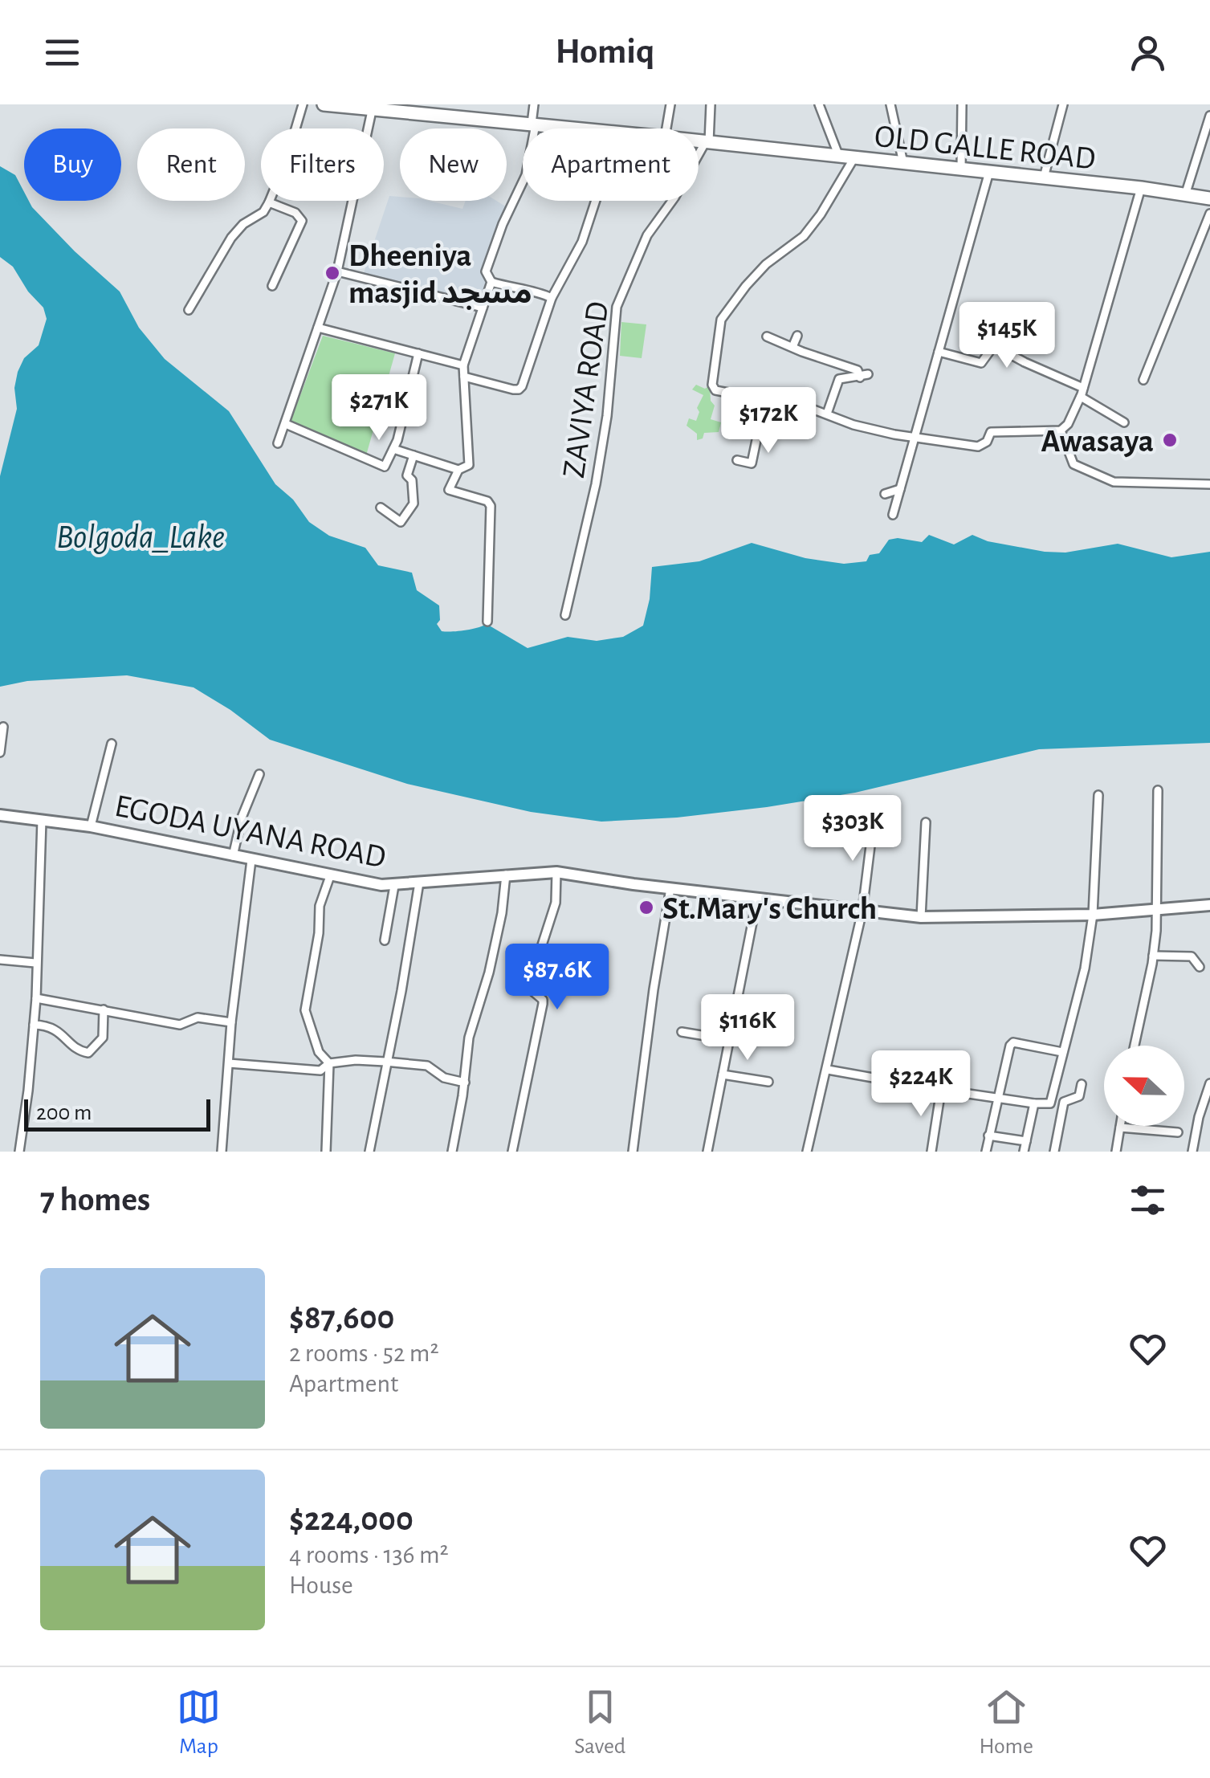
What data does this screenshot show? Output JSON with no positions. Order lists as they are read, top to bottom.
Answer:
{
  "streets": {
    "highway": ["OLD GALLE ROAD"],
    "main road": ["EGODA UYANA ROAD"],
    "street": ["ZAVIYA ROAD"]
  },
  "crossings": [
    ["OLD GALLE ROAD", "ZAVIYA ROAD"]
  ],
  "water": ["Bolgoda_Lake"],
  "places": ["Dheeniya masjid مسجد", "Awasaya", "St.Mary's Church"],
  "scale_bar": "200 m",
  "north": "left",
  "page": {
    "header": "Homiq",
    "chip": [
      "Buy",
      "Rent",
      "Filters",
      "New",
      "Apartment"
    ],
    "price": [
      "$145K",
      "$271K",
      "$172K",
      "$303K",
      "$87.6K",
      "$116K",
      "$224K"
    ],
    "scale": "200 m",
    "heading": "7 homes",
    "list": [
      {
        "name": "$87,600",
        "note": "2 rooms · 52 m² · Apartment"
      },
      {
        "name": "$224,000",
        "note": "4 rooms · 136 m² · House"
      }
    ],
    "tabs": ["Map", "Saved", "Home"]
  }
}
